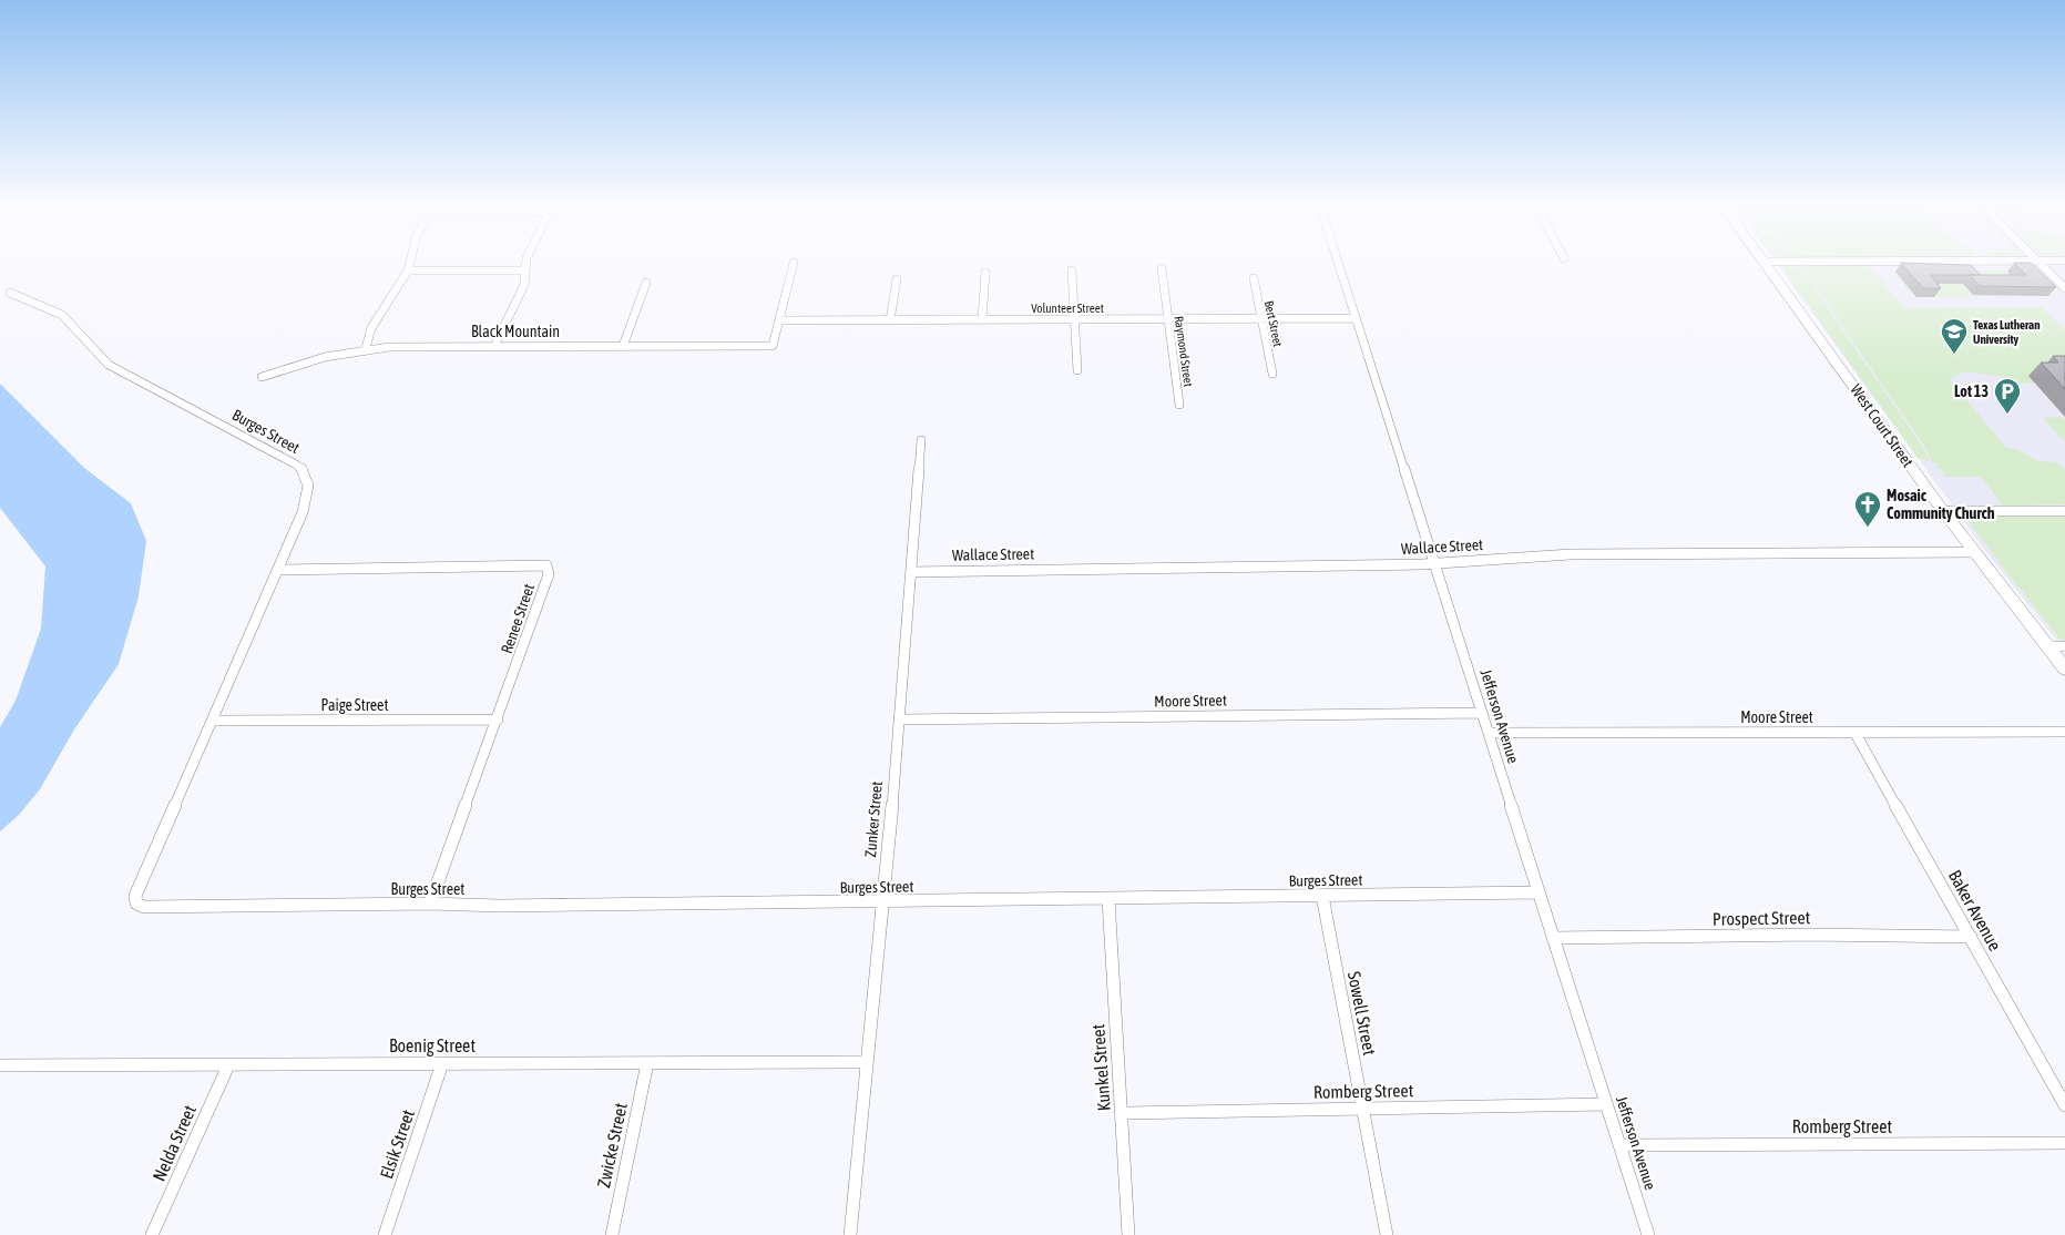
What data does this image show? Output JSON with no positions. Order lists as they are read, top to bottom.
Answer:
{
  "streets": {
    "main road": ["West Court Street"],
    "street": [
      "Volunteer Street",
      "Bert Street",
      "Black Mountain",
      "Raymond Street",
      "Burges Street",
      "Wallace Street",
      "Renee Street",
      "Moore Street",
      "Paige Street",
      "Jefferson Avenue",
      "Zunker Street",
      "Baker Avenue",
      "Prospect Street",
      "Sowell Street",
      "Boenig Street",
      "Kunkel Street",
      "Romberg Street",
      "Nelda Street",
      "Elsik Street",
      "Zwicke Street"
    ]
  },
  "crossings": [
    ["Volunteer Street", "Bert Street"],
    ["Volunteer Street", "Raymond Street"],
    ["Volunteer Street", "Jefferson Avenue"],
    ["West Court Street", "Wallace Street"],
    ["Burges Street", "Renee Street"],
    ["Burges Street", "Paige Street"],
    ["Burges Street", "Jefferson Avenue"],
    ["Burges Street", "Zunker Street"],
    ["Burges Street", "Sowell Street"],
    ["Burges Street", "Kunkel Street"],
    ["Wallace Street", "Jefferson Avenue"],
    ["Wallace Street", "Zunker Street"],
    ["Renee Street", "Paige Street"],
    ["Moore Street", "Jefferson Avenue"],
    ["Moore Street", "Zunker Street"],
    ["Moore Street", "Baker Avenue"],
    ["Jefferson Avenue", "Prospect Street"],
    ["Jefferson Avenue", "Romberg Street"],
    ["Zunker Street", "Boenig Street"],
    ["Baker Avenue", "Prospect Street"],
    ["Sowell Street", "Romberg Street"],
    ["Boenig Street", "Nelda Street"],
    ["Boenig Street", "Elsik Street"],
    ["Boenig Street", "Zwicke Street"],
    ["Kunkel Street", "Romberg Street"]
  ],
  "places": {
    "school or university": ["Texas Lutheran University"],
    "parking": ["Lot 13"],
    "church": ["Mosaic Community Church"]
  }
}
